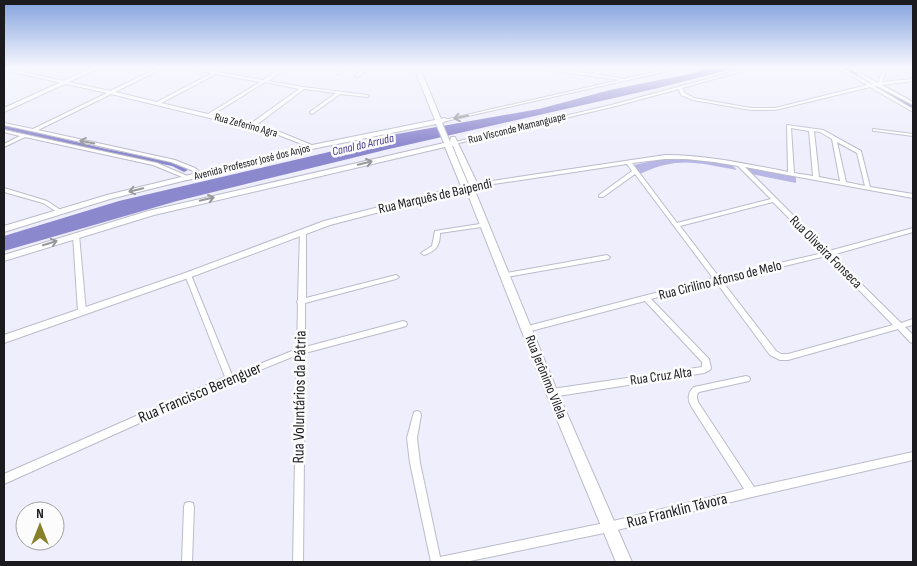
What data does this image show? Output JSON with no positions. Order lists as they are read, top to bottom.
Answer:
{
  "streets": {
    "main road": ["Avenida Professor José dos Anjos", "Rua Marquês de Baipendi", "Rua Jerônimo Vilela"],
    "street": [
      "Rua Zeferino Agra",
      "Rua Visconde Mamanguape",
      "Rua Oliveira Fonseca",
      "Rua Cirilino Afonso de Melo",
      "Rua Cruz Alta",
      "Rua Francisco Berenguer",
      "Rua Voluntários da Pátria",
      "Rua Franklin Távora"
    ]
  },
  "crossings": [
    ["Rua Zeferino Agra", "Avenida Professor José dos Anjos"],
    ["Rua Visconde Mamanguape", "Avenida Professor José dos Anjos"],
    ["Rua Visconde Mamanguape", "Rua Jerônimo Vilela"],
    ["Avenida Professor José dos Anjos", "Rua Jerônimo Vilela"],
    ["Rua Marquês de Baipendi", "Rua Oliveira Fonseca"],
    ["Rua Marquês de Baipendi", "Rua Jerônimo Vilela"],
    ["Rua Marquês de Baipendi", "Rua Voluntários da Pátria"],
    ["Rua Oliveira Fonseca", "Rua Cirilino Afonso de Melo"],
    ["Rua Cirilino Afonso de Melo", "Rua Cruz Alta"],
    ["Rua Cirilino Afonso de Melo", "Rua Jerônimo Vilela"],
    ["Rua Cruz Alta", "Rua Jerônimo Vilela"],
    ["Rua Jerônimo Vilela", "Rua Franklin Távora"],
    ["Rua Francisco Berenguer", "Rua Voluntários da Pátria"]
  ],
  "water": ["Canal do Arruda"],
  "north": "top"
}
